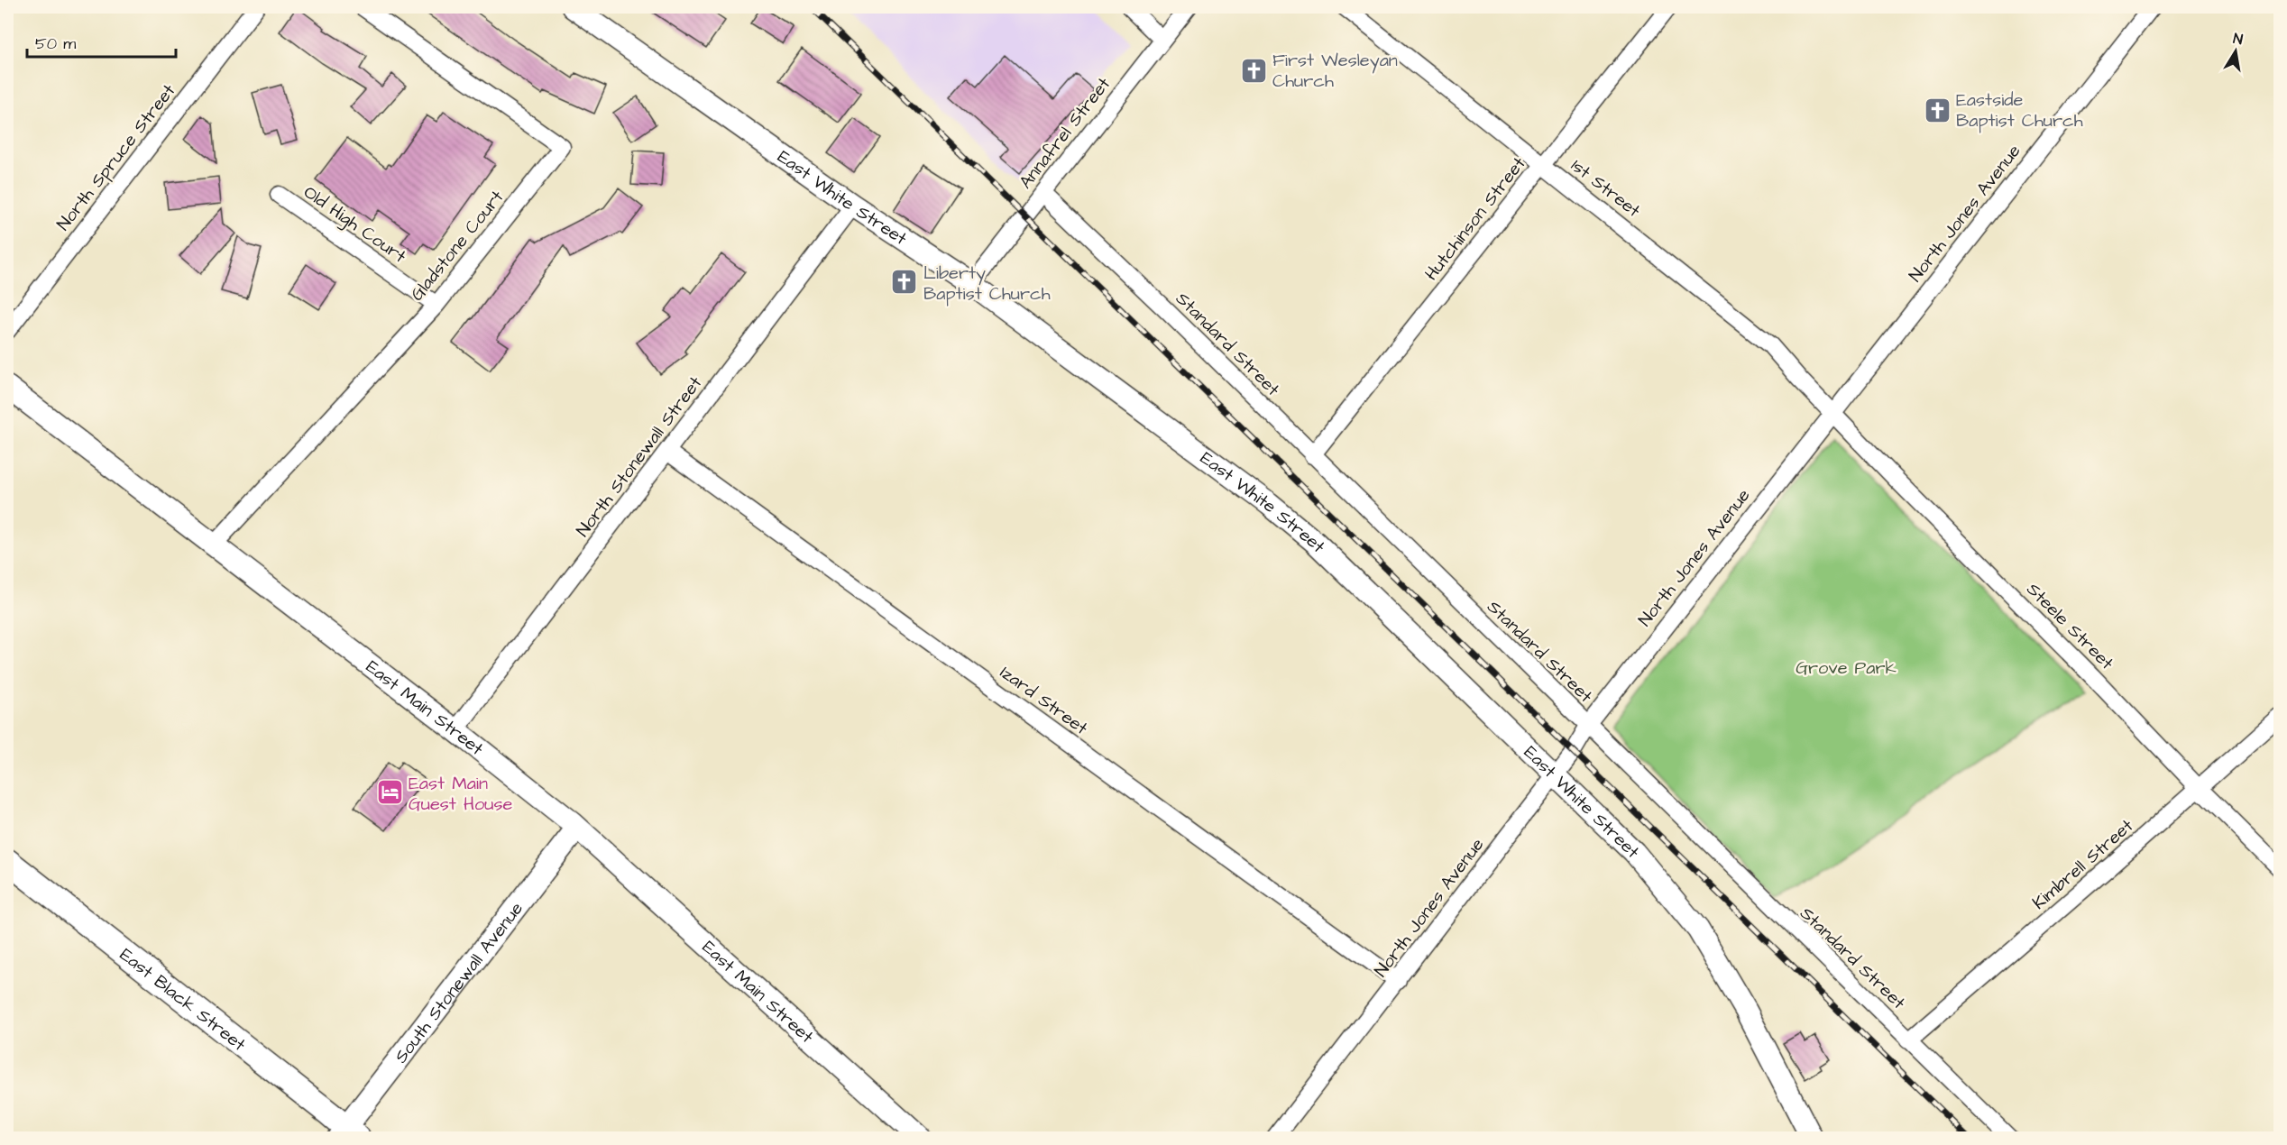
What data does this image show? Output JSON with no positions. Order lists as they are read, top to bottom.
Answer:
{
  "streets": {
    "main road": ["East Black Street"],
    "street": [
      "Annafrel Street",
      "North Spruce Street",
      "1st Street",
      "East White Street",
      "North Jones Avenue",
      "Hutchinson Street",
      "Old High Court",
      "Gladstone Court",
      "Standard Street",
      "North Stonewall Street",
      "Steele Street",
      "Izard Street",
      "East Main Street",
      "Kimbrell Street",
      "South Stonewall Avenue"
    ]
  },
  "crossings": [
    ["Annafrel Street", "East White Street"],
    ["Annafrel Street", "Standard Street"],
    ["1st Street", "North Jones Avenue"],
    ["1st Street", "Hutchinson Street"],
    ["1st Street", "Steele Street"],
    ["East White Street", "North Jones Avenue"],
    ["East White Street", "North Stonewall Street"],
    ["North Jones Avenue", "Standard Street"],
    ["North Jones Avenue", "Steele Street"],
    ["North Jones Avenue", "Izard Street"],
    ["Hutchinson Street", "Standard Street"],
    ["Old High Court", "Gladstone Court"],
    ["Gladstone Court", "East Main Street"],
    ["Standard Street", "Kimbrell Street"],
    ["North Stonewall Street", "Izard Street"],
    ["North Stonewall Street", "East Main Street"],
    ["Steele Street", "Kimbrell Street"],
    ["East Main Street", "South Stonewall Avenue"],
    ["South Stonewall Avenue", "East Black Street"]
  ],
  "parks": ["Grove Park"],
  "places": {
    "church": ["First Wesleyan Church", "Eastside Baptist Church", "Liberty Baptist Church"],
    "hotel": ["East Main Guest House"]
  },
  "scale_bar": "50 m",
  "north": "top"
}
